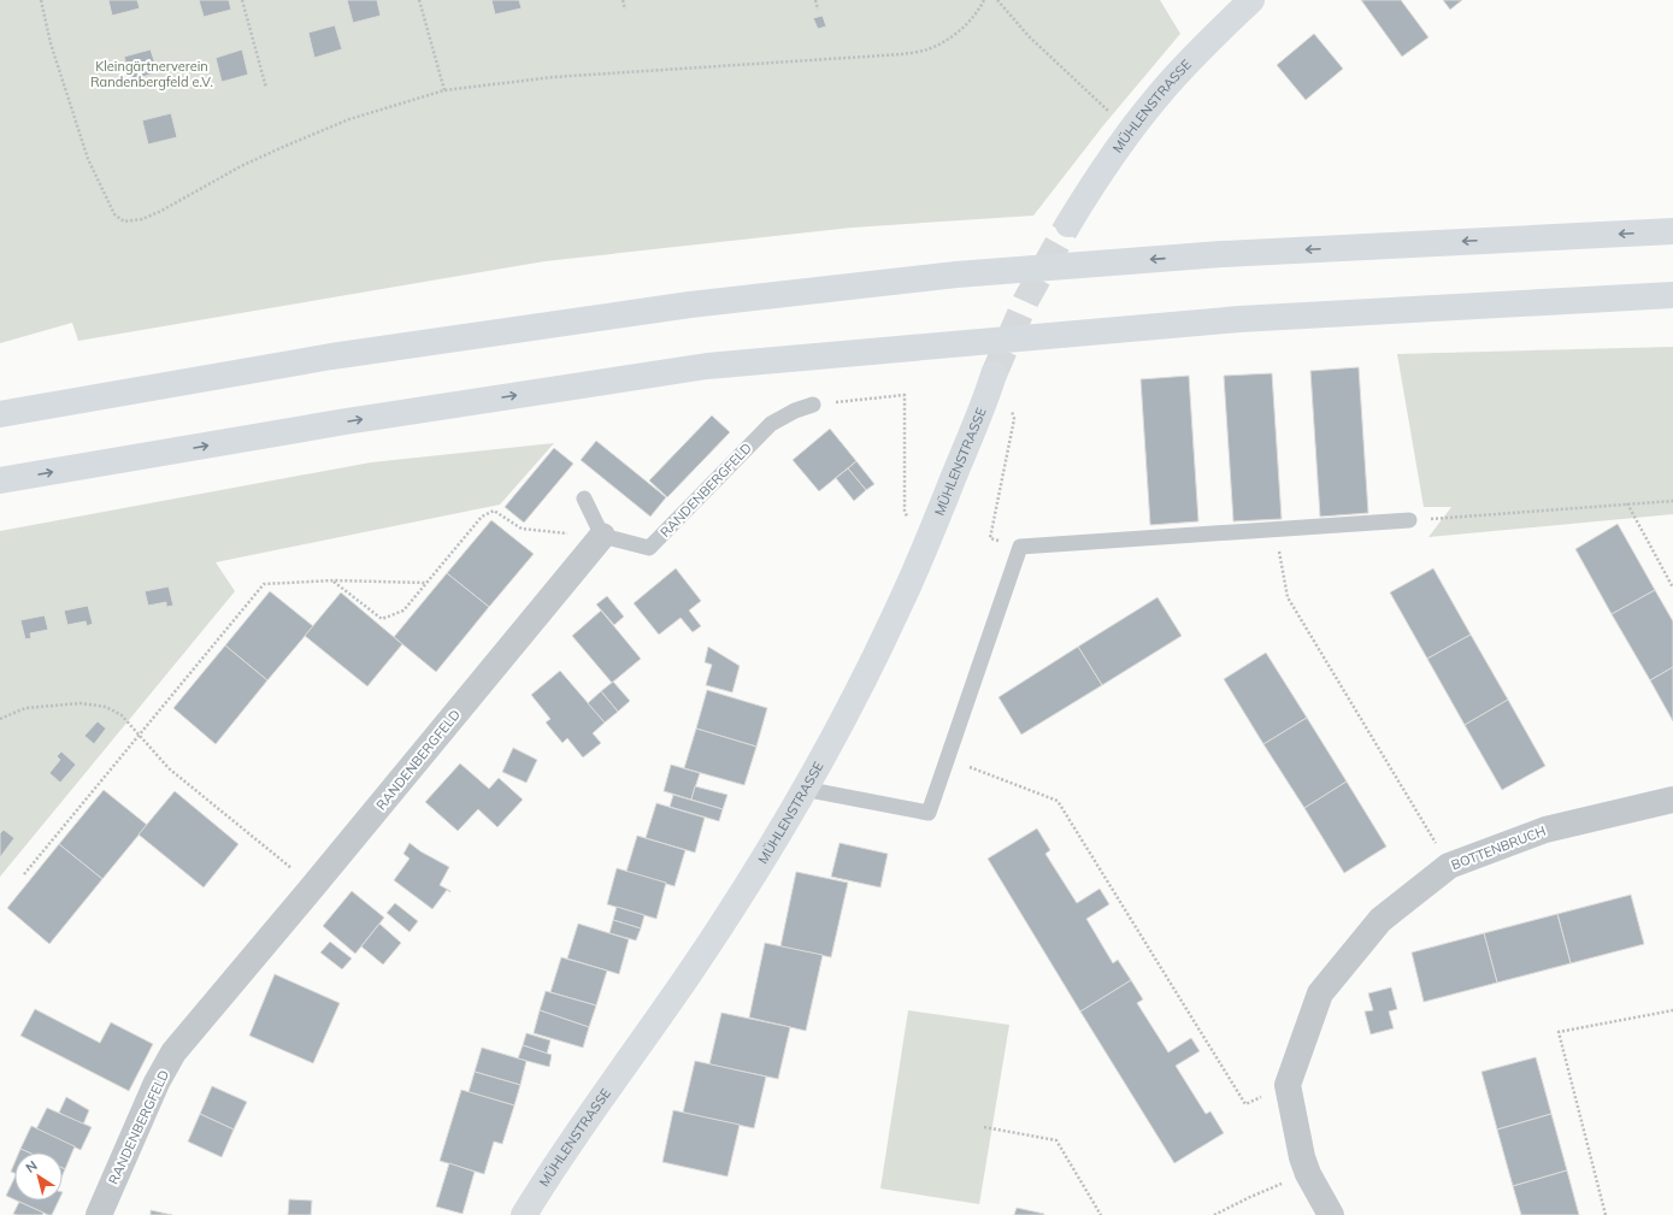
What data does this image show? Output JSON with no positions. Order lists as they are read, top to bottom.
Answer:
{
  "streets": {
    "main road": ["MÜHLENSTRASSE"],
    "street": ["RANDENBERGFELD", "BOTTENBRUCH"]
  },
  "parks": ["Kleingärtnerverein Randenbergfeld e.V."],
  "north": "top left"
}
